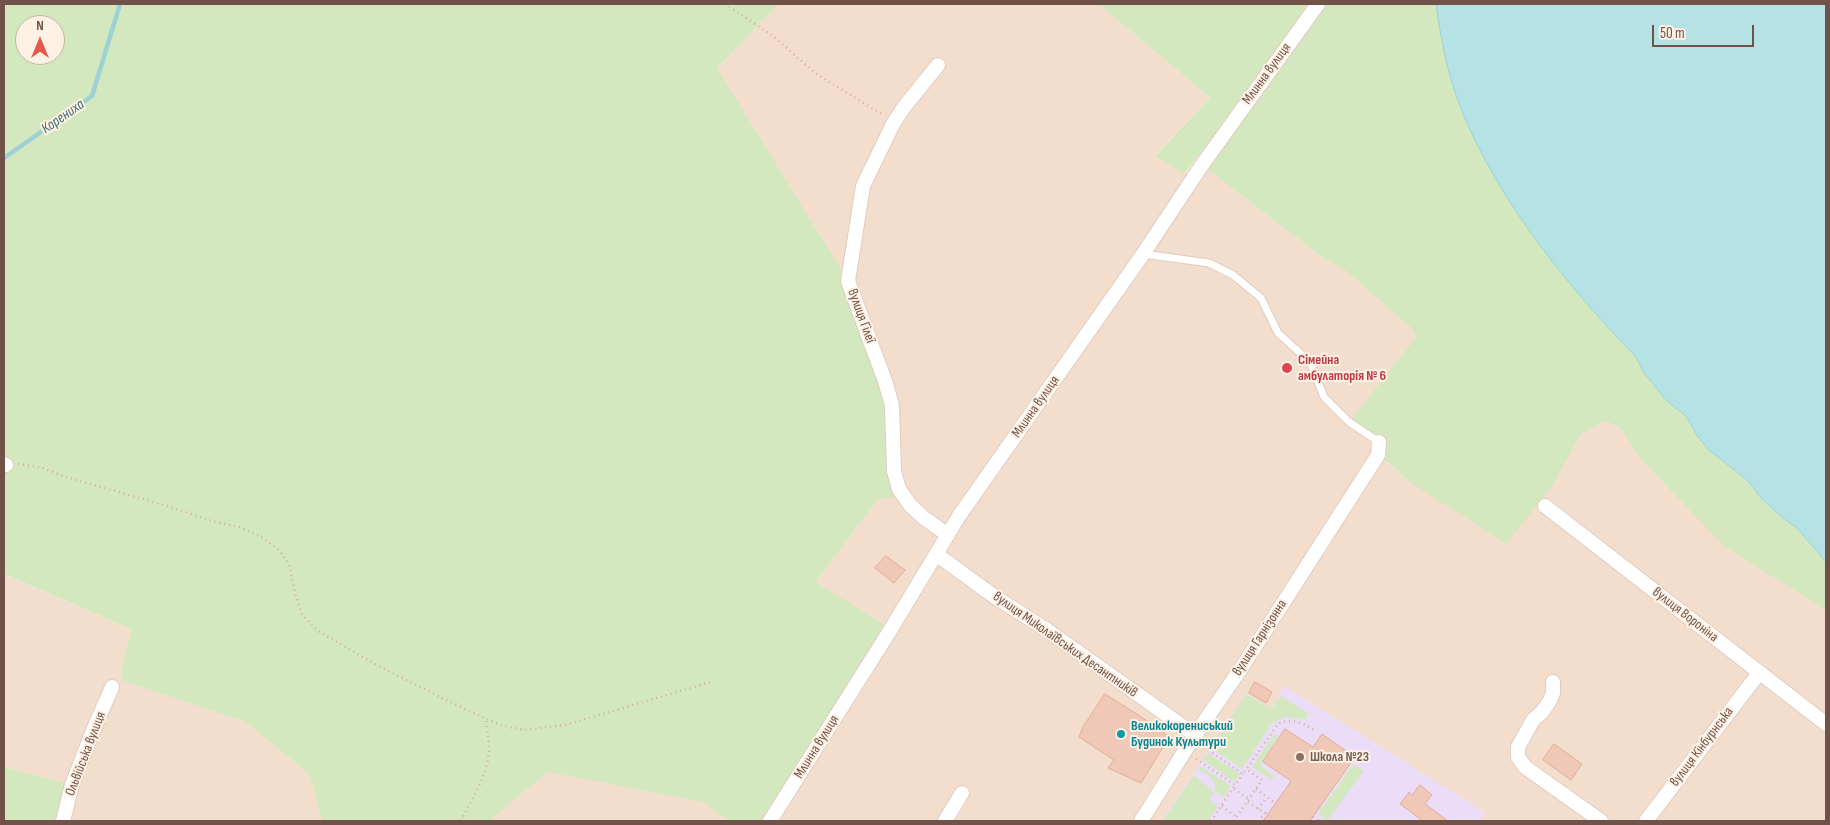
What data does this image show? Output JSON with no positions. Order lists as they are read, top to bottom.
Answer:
{
  "streets": {
    "street": [
      "Млинна вулиця",
      "вулиця Гілеї",
      "вулиця Вороніна",
      "вулиця Гарнізонна",
      "вулиця Миколаївських Десантників",
      "вулиця Кінбурнська",
      "Ольвійська вулиця"
    ]
  },
  "crossings": [
    ["Млинна вулиця", "вулиця Гілеї"],
    ["Млинна вулиця", "вулиця Миколаївських Десантників"],
    ["вулиця Вороніна", "вулиця Кінбурнська"],
    ["вулиця Гарнізонна", "вулиця Миколаївських Десантників"]
  ],
  "water": ["Корениха"],
  "places": ["Сімейна амбулаторія № 6", "Великокорениський Будинок Культури", "Школа №23"],
  "scale_bar": "50 m",
  "north": "top"
}
